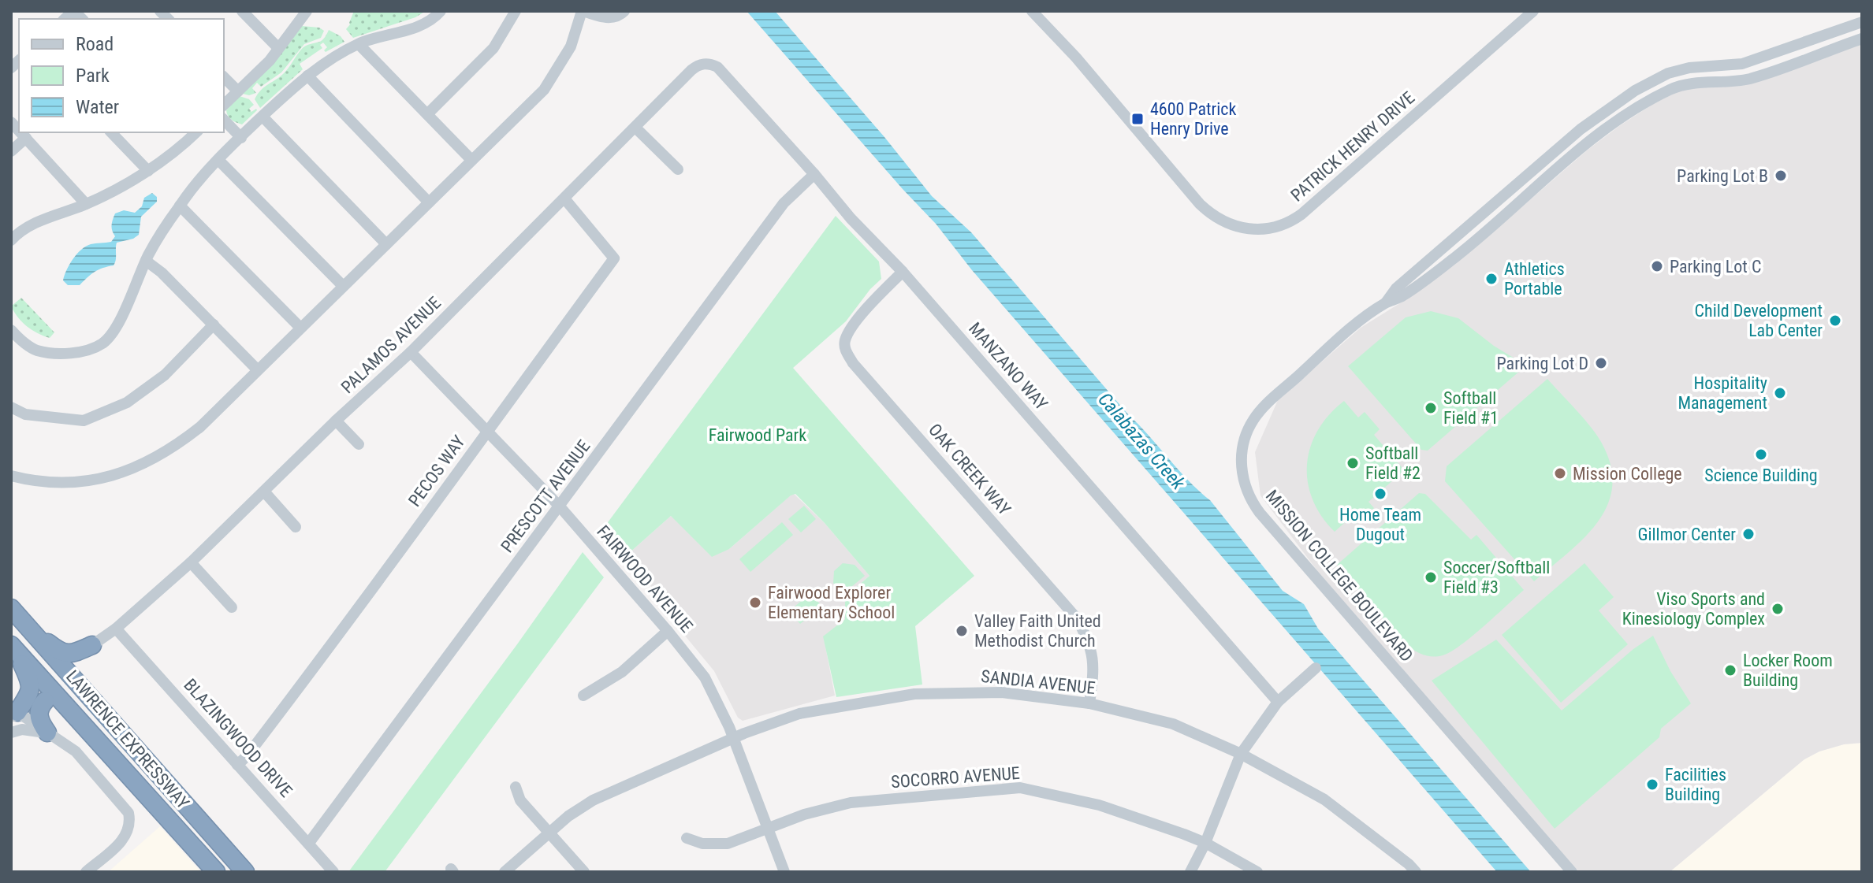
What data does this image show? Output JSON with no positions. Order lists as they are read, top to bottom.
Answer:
{
  "streets": {
    "highway": ["LAWRENCE EXPRESSWAY"],
    "street": [
      "PATRICK HENRY DRIVE",
      "PALAMOS AVENUE",
      "MANZANO WAY",
      "OAK CREEK WAY",
      "PECOS WAY",
      "PRESCOTT AVENUE",
      "MISSION COLLEGE BOULEVARD",
      "FAIRWOOD AVENUE",
      "SANDIA AVENUE",
      "BLAZINGWOOD DRIVE",
      "SOCORRO AVENUE"
    ]
  },
  "crossings": [
    ["PALAMOS AVENUE", "MANZANO WAY"],
    ["PALAMOS AVENUE", "PECOS WAY"],
    ["PALAMOS AVENUE", "FAIRWOOD AVENUE"],
    ["PALAMOS AVENUE", "BLAZINGWOOD DRIVE"],
    ["MANZANO WAY", "OAK CREEK WAY"],
    ["MANZANO WAY", "PRESCOTT AVENUE"],
    ["OAK CREEK WAY", "SANDIA AVENUE"],
    ["PECOS WAY", "FAIRWOOD AVENUE"],
    ["PECOS WAY", "BLAZINGWOOD DRIVE"],
    ["PRESCOTT AVENUE", "FAIRWOOD AVENUE"],
    ["PRESCOTT AVENUE", "BLAZINGWOOD DRIVE"],
    ["FAIRWOOD AVENUE", "SANDIA AVENUE"],
    ["FAIRWOOD AVENUE", "SOCORRO AVENUE"]
  ],
  "water": ["Calabazas Creek"],
  "parks": ["Fairwood Park"],
  "places": {
    "transit": ["4600 Patrick Henry Drive"],
    "other": [
      "Parking Lot B",
      "Parking Lot C",
      "Athletics Portable",
      "Child Development Lab Center",
      "Parking Lot D",
      "Hospitality Management",
      "Softball Field #1",
      "Science Building",
      "Softball Field #2",
      "Mission College",
      "Home Team Dugout",
      "Gillmor Center",
      "Soccer/Softball Field #3",
      "Fairwood Explorer Elementary School",
      "Viso Sports and Kinesiology Complex",
      "Valley Faith United Methodist Church",
      "Locker Room Building",
      "Facilities Building"
    ]
  },
  "legend": ["Road", "Park", "Water"]
}
